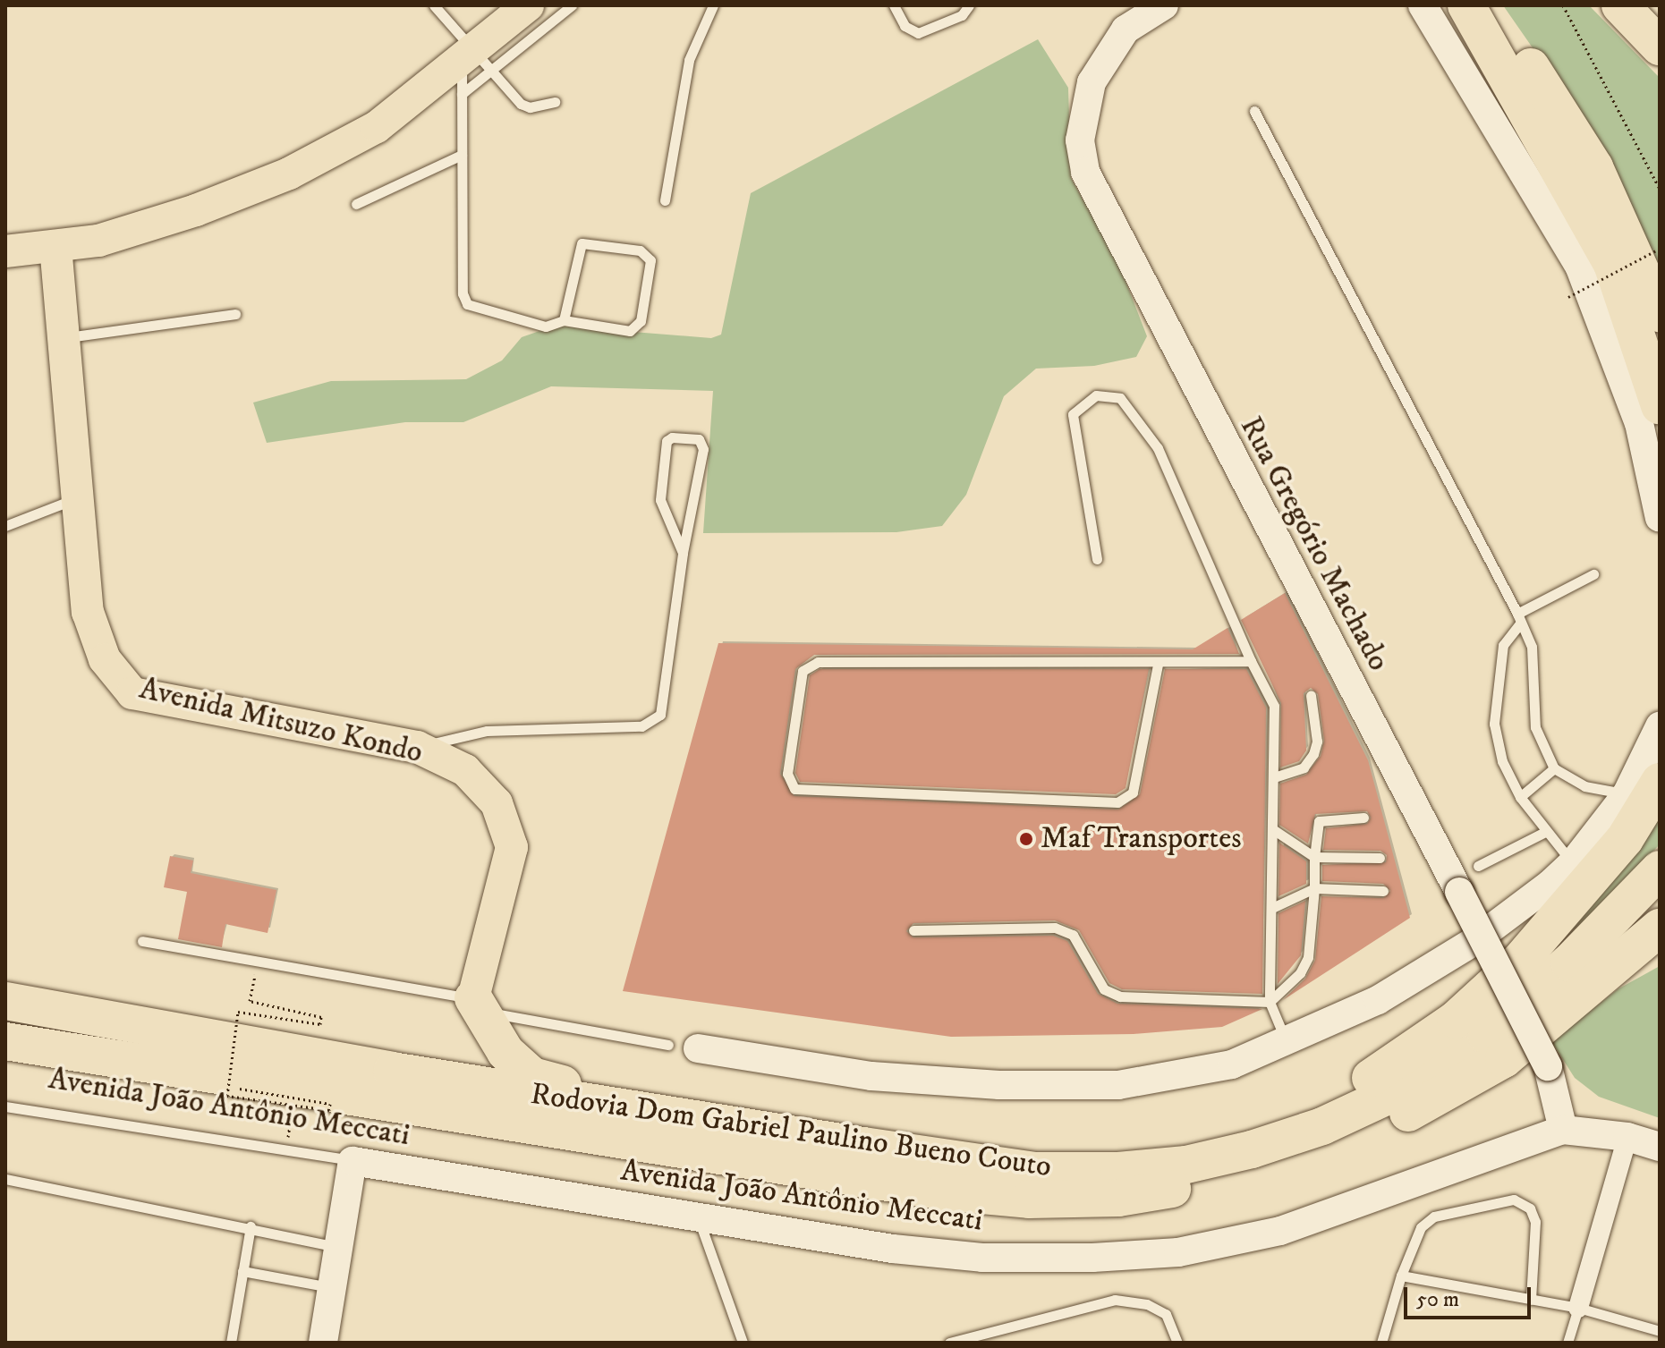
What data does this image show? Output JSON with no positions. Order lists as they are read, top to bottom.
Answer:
{
  "streets": {
    "highway": ["Rodovia Dom Gabriel Paulino Bueno Couto"],
    "main road": ["Rua Gregório Machado", "Avenida Mitsuzo Kondo", "Avenida João Antônio Meccati"]
  },
  "crossings": [
    ["Rua Gregório Machado", "Avenida João Antônio Meccati"]
  ],
  "places": ["Maf Transportes"],
  "scale_bar": "50 m"
}
